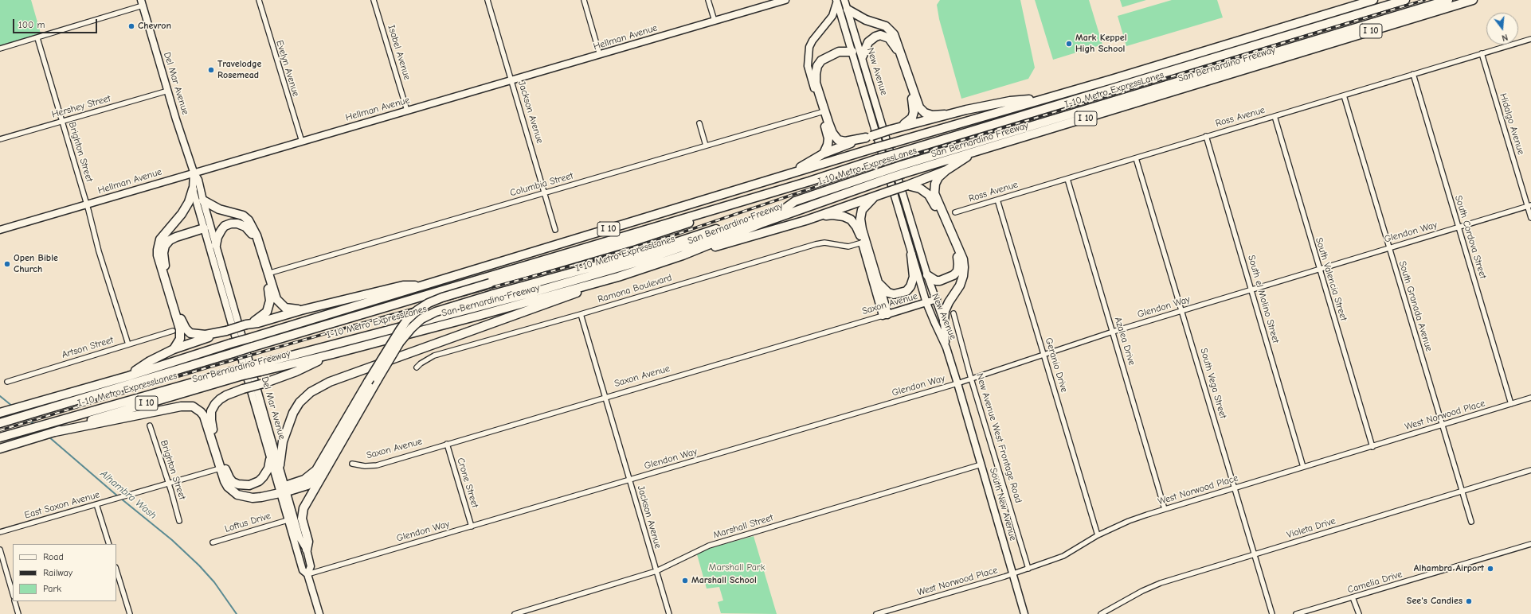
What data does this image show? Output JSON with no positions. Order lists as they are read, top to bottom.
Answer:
{
  "streets": {
    "highway": ["I 10", "San Bernardino Freeway", "I-10 Metro ExpressLanes"],
    "main road": [
      "Hellman Avenue",
      "New Avenue",
      "Del Mar Avenue",
      "Saxon Avenue",
      "South New Avenue"
    ],
    "street": [
      "Isabel Avenue",
      "Evelyn Avenue",
      "Hershey Street",
      "Jackson Avenue",
      "Ross Avenue",
      "Hidalgo Avenue",
      "Brighton Street",
      "Columbia Street",
      "Glendon Way",
      "South Cordova Street",
      "South Valencia Street",
      "Ramona Boulevard",
      "South el Molino Street",
      "South Granada Avenue",
      "Azalea Drive",
      "Artson Street",
      "Geranio Drive",
      "South Vega Street",
      "West Norwood Place",
      "New Avenue West Frontage Road",
      "Crone Street",
      "East Saxon Avenue",
      "Loftus Drive",
      "Marshall Street",
      "Violeta Drive",
      "Camelia Drive"
    ]
  },
  "crossings": [
    ["Hellman Avenue", "Isabel Avenue"],
    ["Hellman Avenue", "Evelyn Avenue"],
    ["Hellman Avenue", "Del Mar Avenue"],
    ["Hellman Avenue", "Jackson Avenue"],
    ["Hellman Avenue", "Brighton Street"],
    ["San Bernardino Freeway", "I-10 Metro ExpressLanes"],
    ["New Avenue", "Saxon Avenue"],
    ["Del Mar Avenue", "Hershey Street"],
    ["Del Mar Avenue", "Glendon Way"],
    ["Del Mar Avenue", "Loftus Drive"],
    ["Hershey Street", "Brighton Street"],
    ["Jackson Avenue", "Columbia Street"],
    ["Jackson Avenue", "Glendon Way"],
    ["Jackson Avenue", "Ramona Boulevard"],
    ["Jackson Avenue", "Saxon Avenue"],
    ["Jackson Avenue", "Marshall Street"],
    ["Ross Avenue", "Hidalgo Avenue"],
    ["Ross Avenue", "South Cordova Street"],
    ["Ross Avenue", "South Valencia Street"],
    ["Ross Avenue", "South el Molino Street"],
    ["Ross Avenue", "South Granada Avenue"],
    ["Ross Avenue", "Azalea Drive"],
    ["Ross Avenue", "Geranio Drive"],
    ["Ross Avenue", "South Vega Street"],
    ["Hidalgo Avenue", "Glendon Way"],
    ["Brighton Street", "Artson Street"],
    ["Brighton Street", "East Saxon Avenue"],
    ["Glendon Way", "South Cordova Street"],
    ["Glendon Way", "South Valencia Street"],
    ["Glendon Way", "South el Molino Street"],
    ["Glendon Way", "South Granada Avenue"],
    ["Glendon Way", "Azalea Drive"],
    ["Glendon Way", "Geranio Drive"],
    ["Glendon Way", "South Vega Street"],
    ["Glendon Way", "New Avenue West Frontage Road"],
    ["Glendon Way", "Crone Street"],
    ["Glendon Way", "South New Avenue"],
    ["South Cordova Street", "West Norwood Place"],
    ["South Valencia Street", "West Norwood Place"],
    ["South el Molino Street", "West Norwood Place"],
    ["Saxon Avenue", "Crone Street"],
    ["South Granada Avenue", "West Norwood Place"],
    ["South Granada Avenue", "Violeta Drive"],
    ["Azalea Drive", "West Norwood Place"],
    ["Geranio Drive", "West Norwood Place"],
    ["South Vega Street", "West Norwood Place"],
    ["South Vega Street", "Violeta Drive"],
    ["West Norwood Place", "New Avenue West Frontage Road"],
    ["West Norwood Place", "South New Avenue"],
    ["South New Avenue", "Marshall Street"]
  ],
  "water": ["Alhambra Wash"],
  "parks": ["Marshall Park"],
  "places": [
    "Chevron",
    "Mark Keppel High School",
    "Travelodge Rosemead",
    "Open Bible Church",
    "Alhambra Airport",
    "Marshall School",
    "See's Candies"
  ],
  "legend": ["Road", "Railway", "Park"],
  "scale_bar": "100 m",
  "north": "bottom"
}
